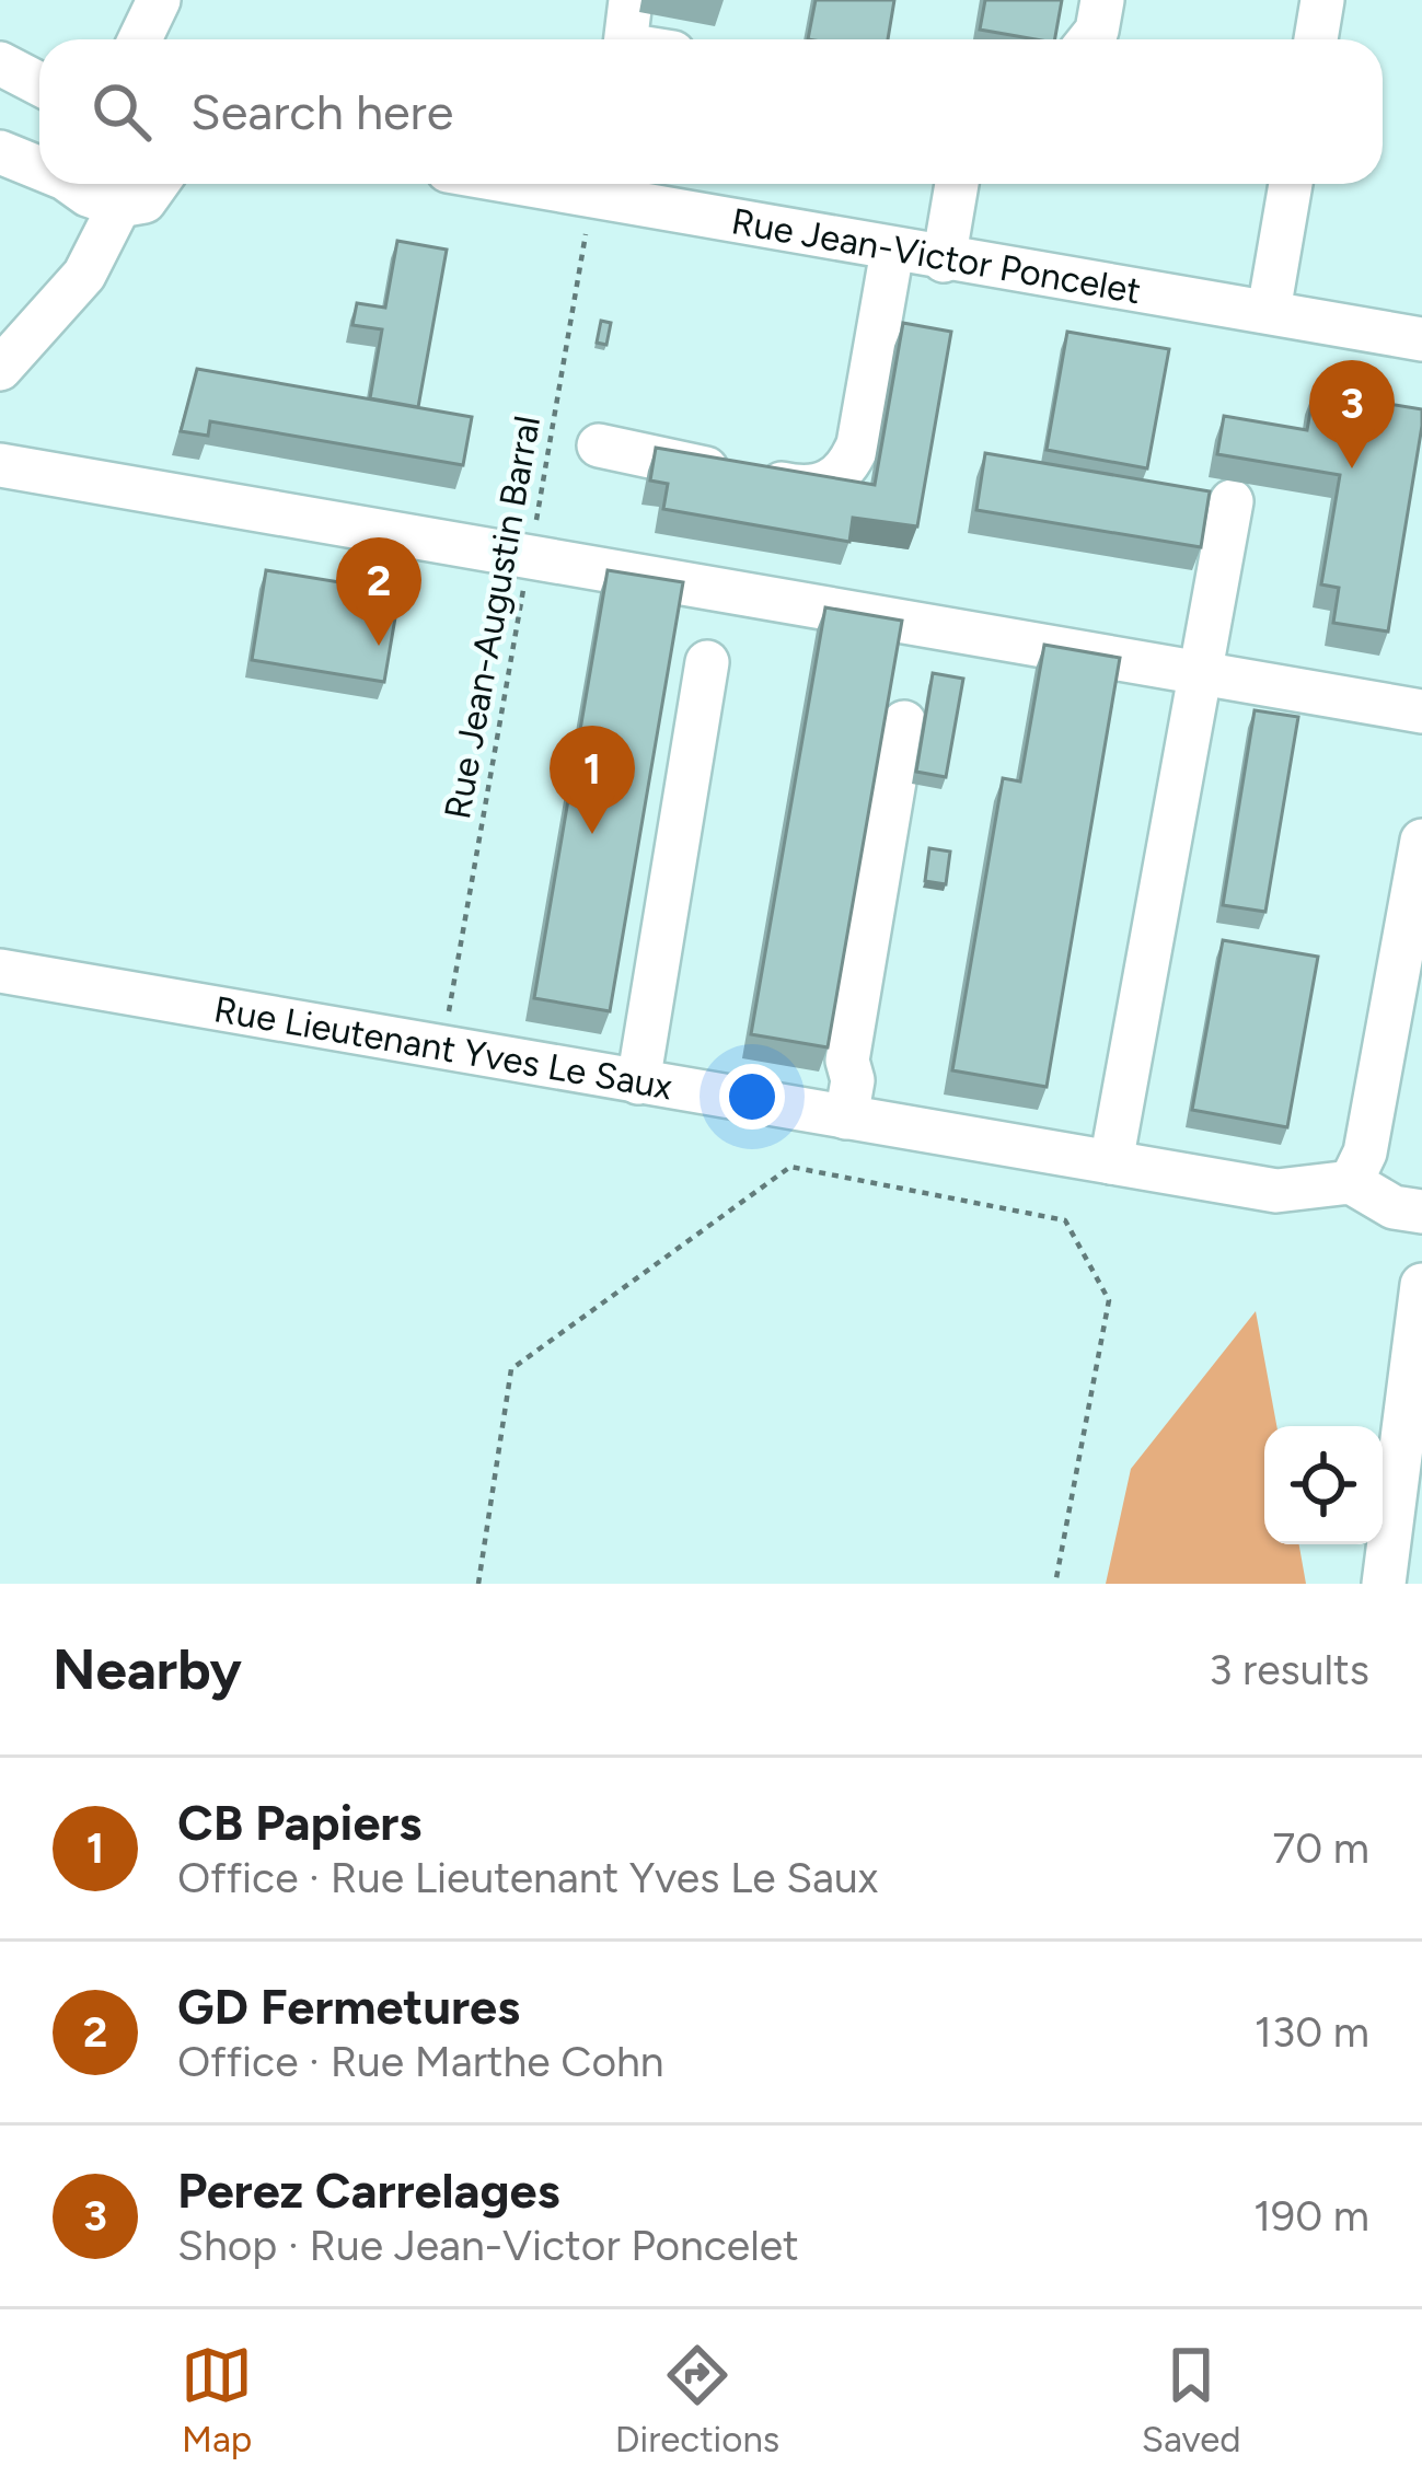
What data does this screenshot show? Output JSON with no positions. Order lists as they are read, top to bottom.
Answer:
{
  "streets": {
    "street": ["Rue Jean-Victor Poncelet", "Rue Lieutenant Yves Le Saux"],
    "path": ["Rue Jean-Augustin Barral"]
  },
  "crossings": [
    ["Rue Jean-Victor Poncelet", "Rue Jean-Augustin Barral"],
    ["Rue Jean-Augustin Barral", "Rue Lieutenant Yves Le Saux"]
  ],
  "page": {
    "search": "Search here",
    "pins": ["3", "2", "1"],
    "heading": ["Nearby", "3 results"],
    "list": [
      {
        "mark": "1",
        "name": "CB Papiers",
        "note": "Office · Rue Lieutenant Yves Le Saux",
        "value": "70 m"
      },
      {
        "mark": "2",
        "name": "GD Fermetures",
        "note": "Office · Rue Marthe Cohn",
        "value": "130 m"
      },
      {
        "mark": "3",
        "name": "Perez Carrelages",
        "note": "Shop · Rue Jean-Victor Poncelet",
        "value": "190 m"
      }
    ],
    "nav": ["Map", "Directions", "Saved"]
  }
}
